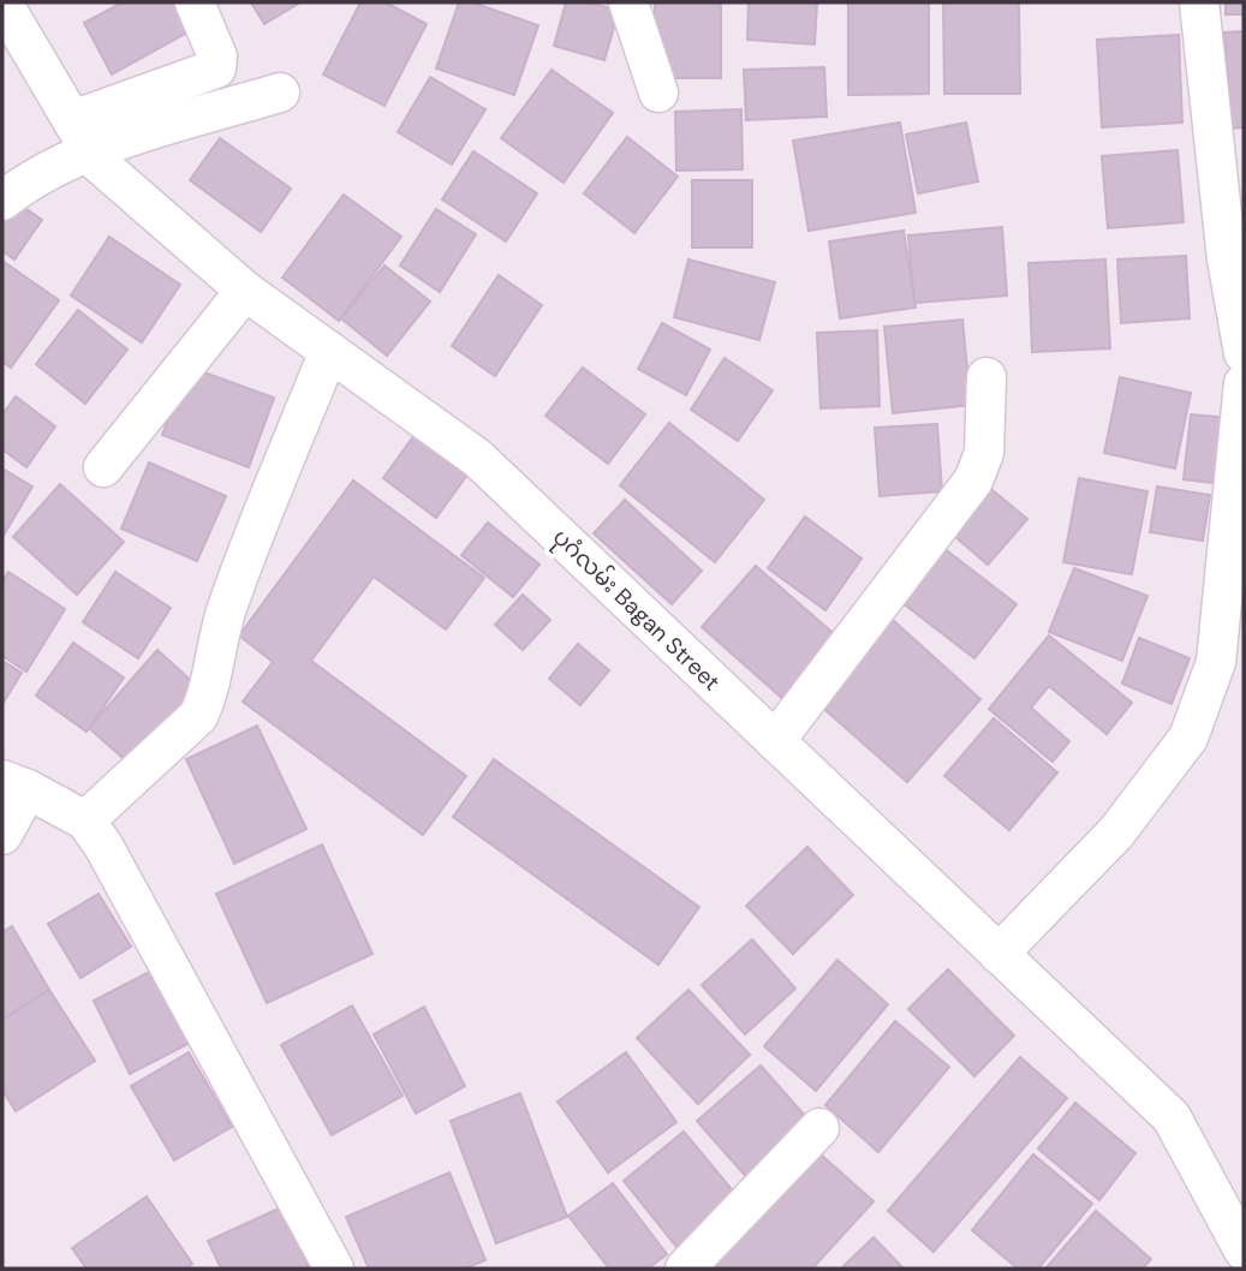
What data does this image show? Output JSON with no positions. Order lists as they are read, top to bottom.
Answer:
{
  "streets": {
    "street": ["ပုဂံလမ်း Bagan Street"]
  }
}
